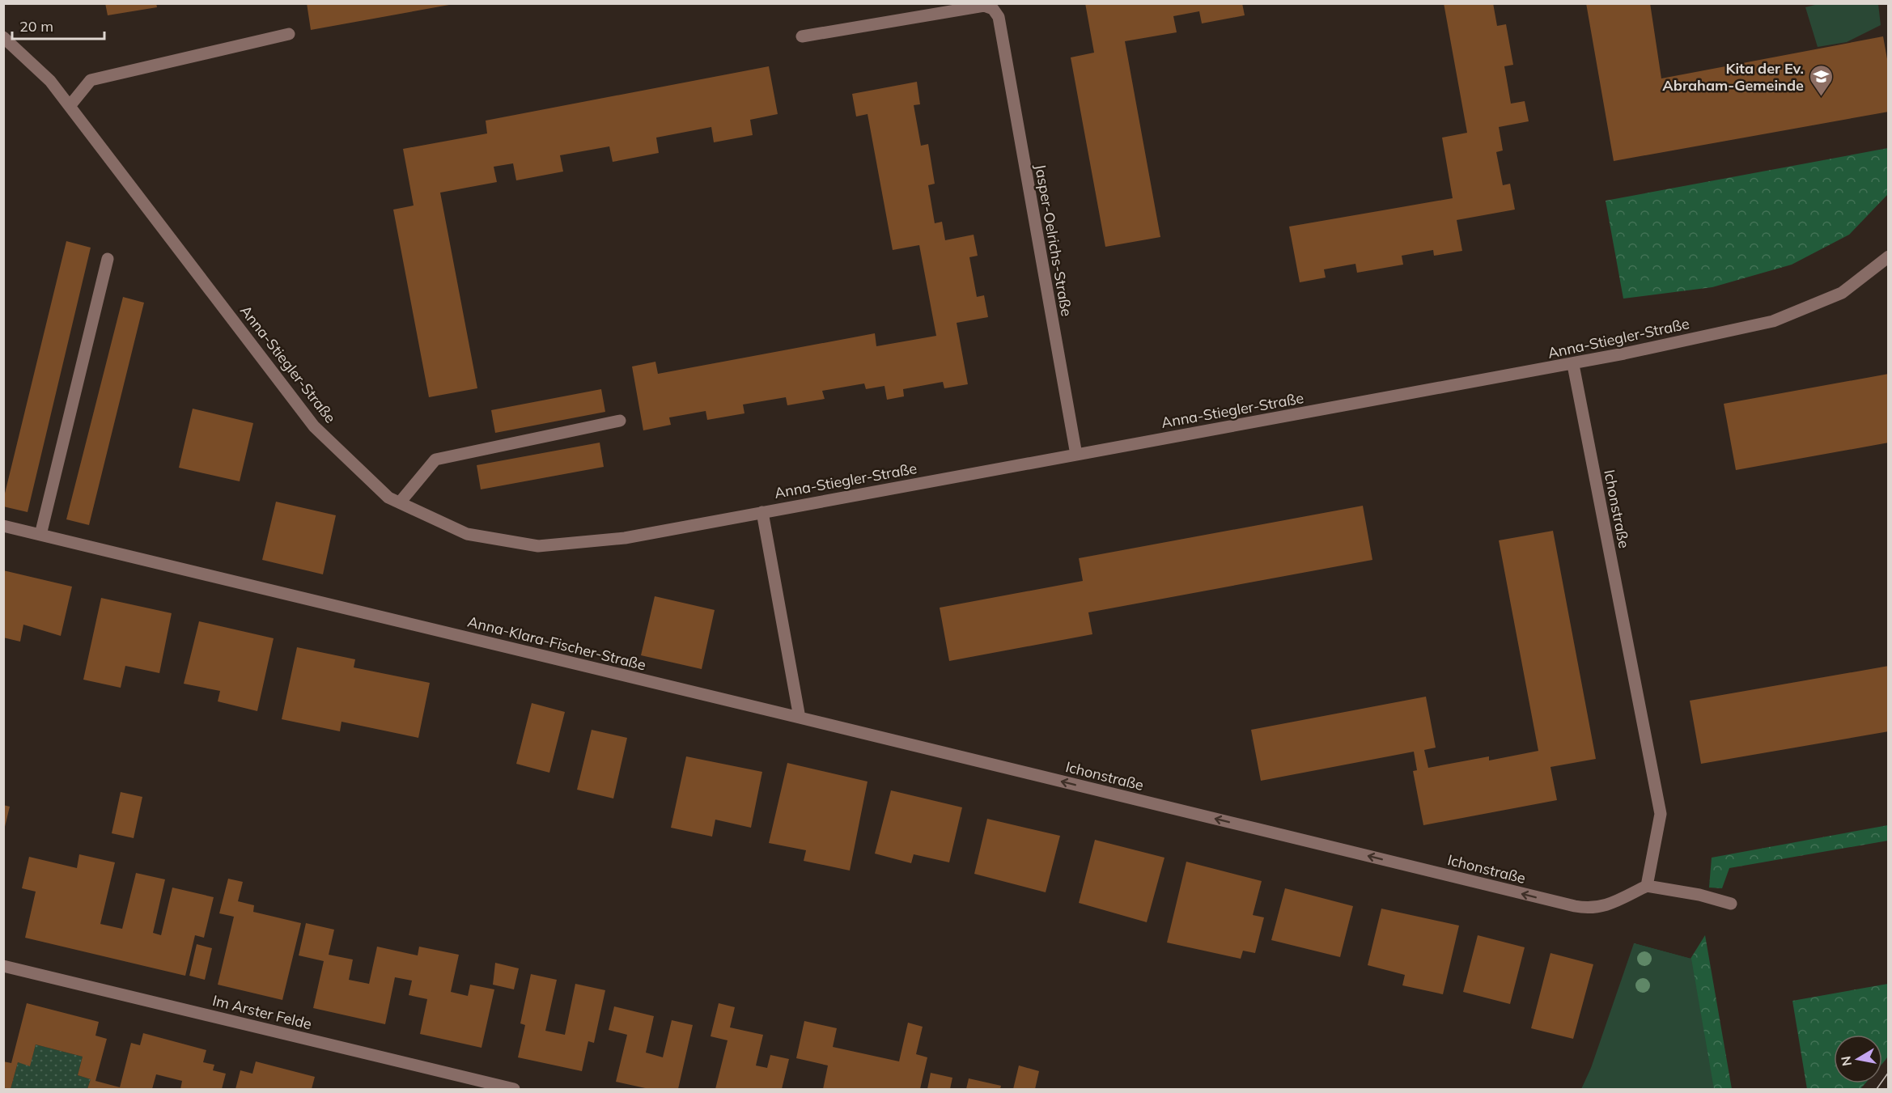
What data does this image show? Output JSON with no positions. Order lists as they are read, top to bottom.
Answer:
{
  "streets": {
    "street": [
      "Jasper-Oelrichs-Straße",
      "Anna-Stiegler-Straße",
      "Ichonstraße",
      "Anna-Klara-Fischer-Straße",
      "Im Arster Felde"
    ]
  },
  "crossings": [
    ["Jasper-Oelrichs-Straße", "Anna-Stiegler-Straße"],
    ["Anna-Stiegler-Straße", "Ichonstraße"],
    ["Ichonstraße", "Anna-Klara-Fischer-Straße"]
  ],
  "one_way": ["Ichonstraße"],
  "places": {
    "school or university": ["Kita der Ev. Abraham-Gemeinde"]
  },
  "scale_bar": "20 m",
  "north": "left"
}
